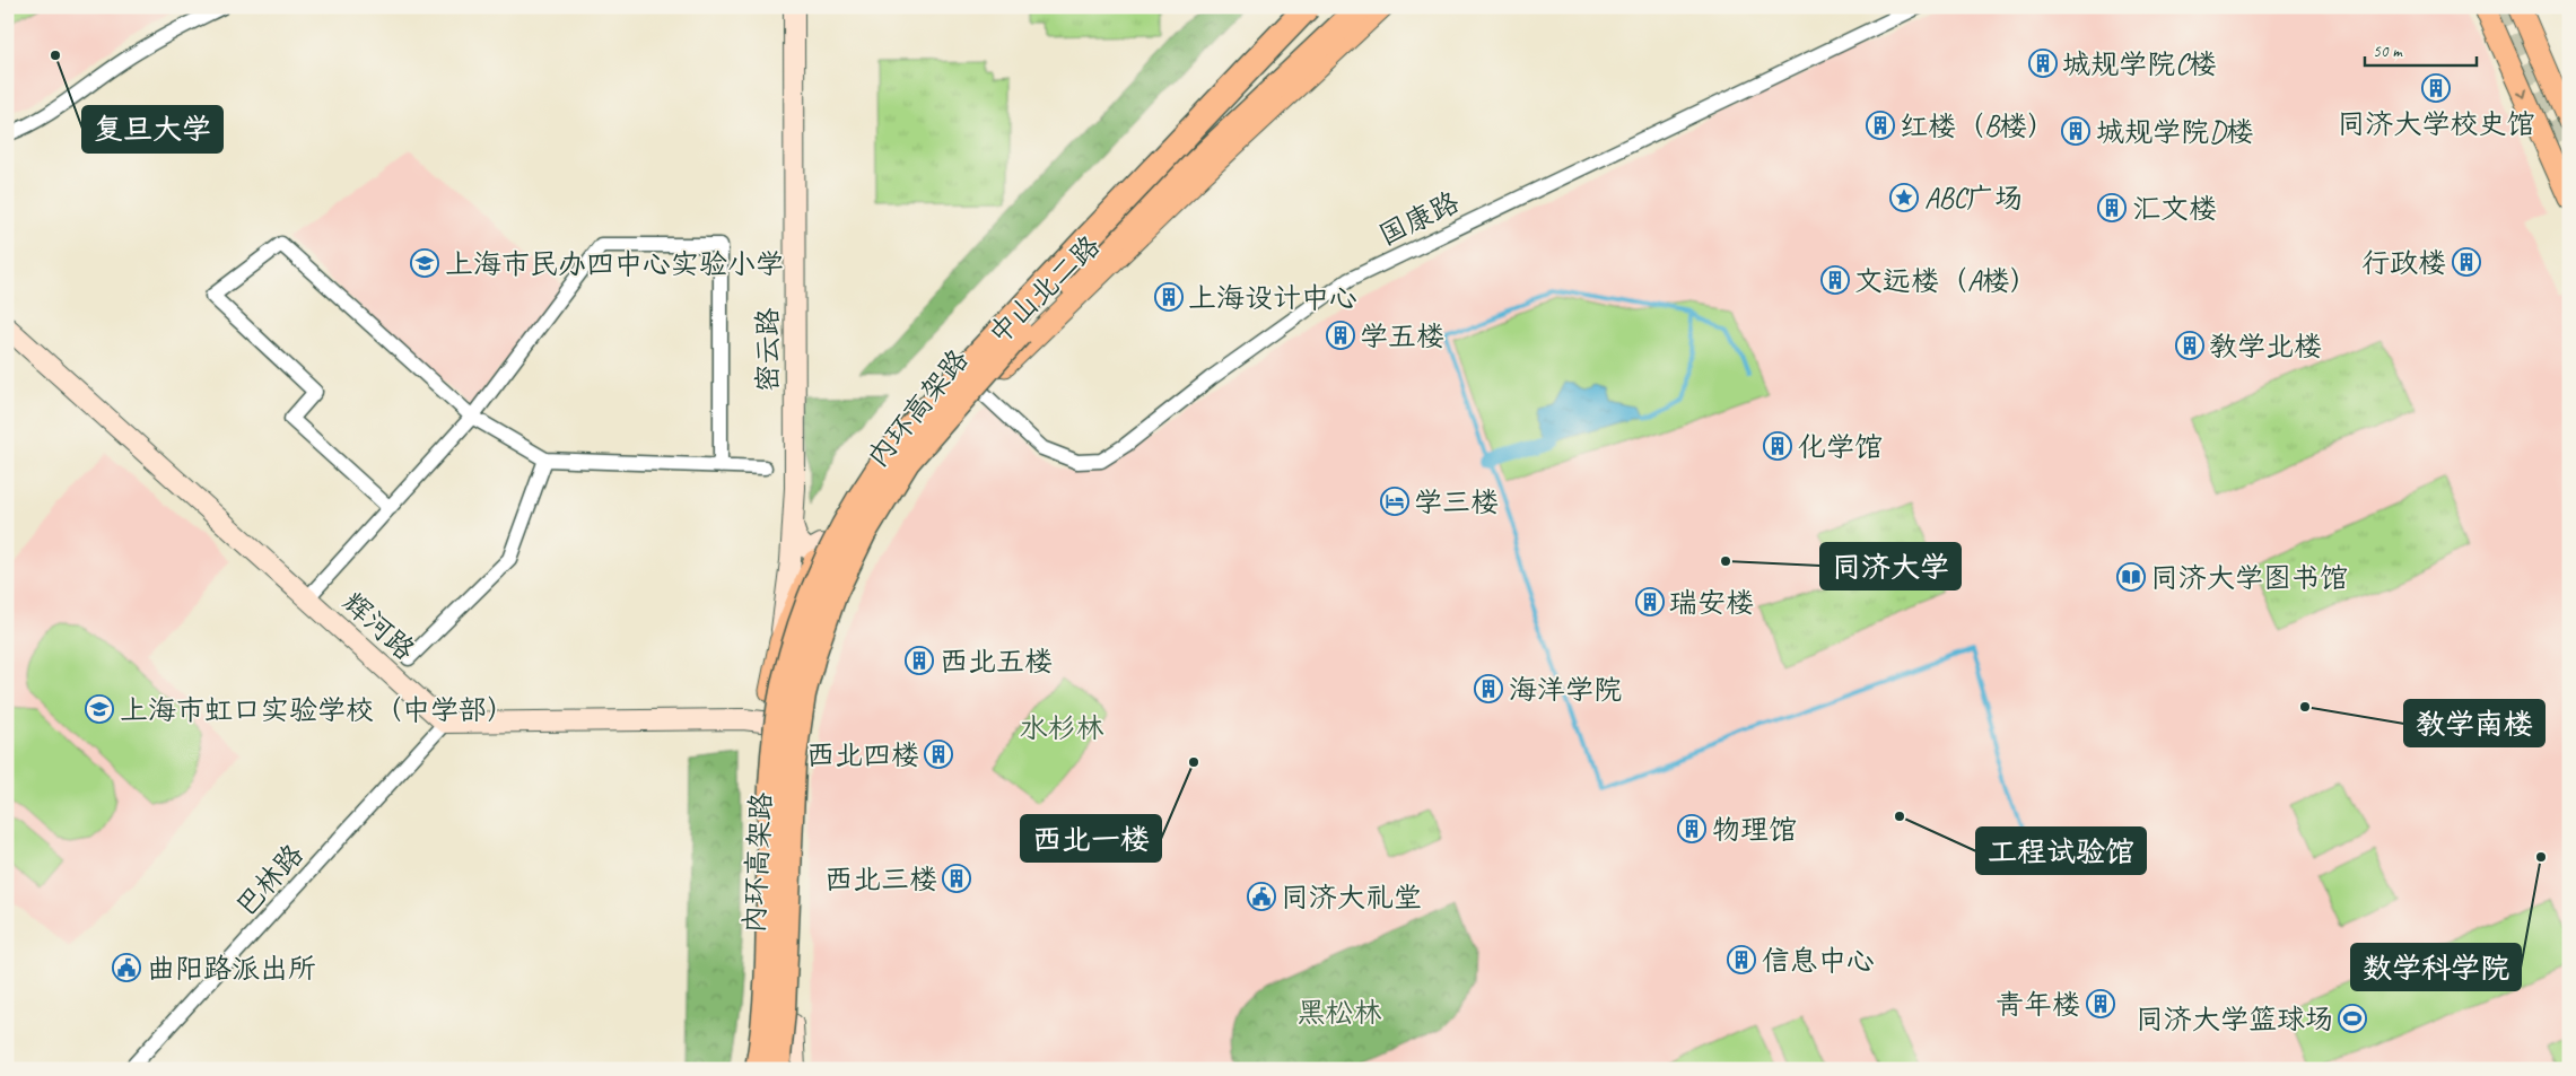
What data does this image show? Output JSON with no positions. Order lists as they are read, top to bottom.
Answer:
{
  "streets": {
    "highway": ["内环高架路"],
    "main road": ["中山北二路"],
    "street": [
      "国康路",
      "密云路",
      "辉河路",
      "巴林路"
    ]
  },
  "crossings": [
    ["国康路", "中山北二路"],
    ["中山北二路", "密云路"],
    ["辉河路", "巴林路"]
  ],
  "parks": ["水杉林", "黑松林"],
  "places": {
    "other": [
      "复旦大学",
      "同济大学",
      "教学南楼",
      "西北一楼",
      "工程试验馆",
      "数学科学院"
    ],
    "building": [
      "城规学院C楼",
      "同济大学校史馆",
      "红楼（B楼）",
      "城规学院D楼",
      "汇文楼",
      "行政楼",
      "文远楼（A楼）",
      "上海设计中心",
      "学五楼",
      "教学北楼",
      "化学馆",
      "瑞安楼",
      "西北五楼",
      "海洋学院",
      "西北四楼",
      "物理馆",
      "西北三楼",
      "信息中心",
      "青年楼"
    ],
    "place": ["ABC广场"],
    "school or university": ["上海市民办四中心实验小学", "上海市虹口实验学校（中学部）"],
    "hotel": ["学三楼"],
    "library": ["同济大学图书馆"],
    "public building": ["同济大礼堂", "曲阳路派出所"],
    "sports": ["同济大学篮球场"]
  },
  "scale_bar": "50 m"
}
